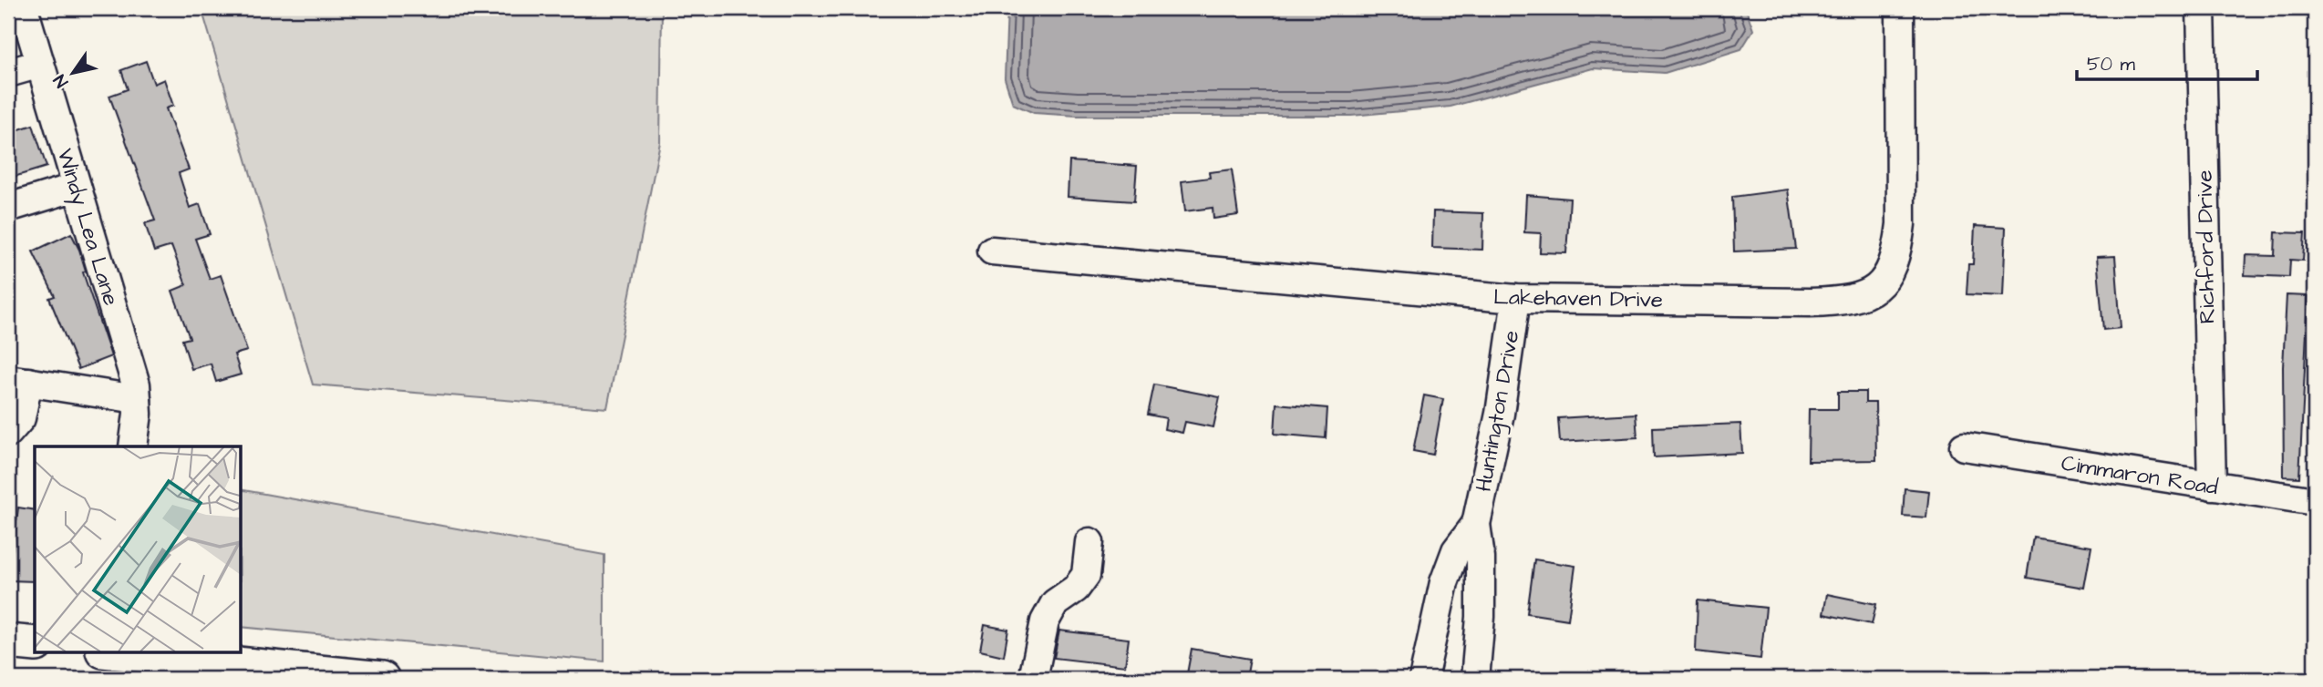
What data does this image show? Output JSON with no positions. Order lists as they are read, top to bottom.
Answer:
{
  "streets": {
    "street": [
      "Windy Lea Lane",
      "Richford Drive",
      "Lakehaven Drive",
      "Huntington Drive",
      "Cimmaron Road"
    ]
  },
  "crossings": [
    ["Richford Drive", "Cimmaron Road"],
    ["Lakehaven Drive", "Huntington Drive"]
  ],
  "scale_bar": "50 m",
  "north": "bottom left"
}
